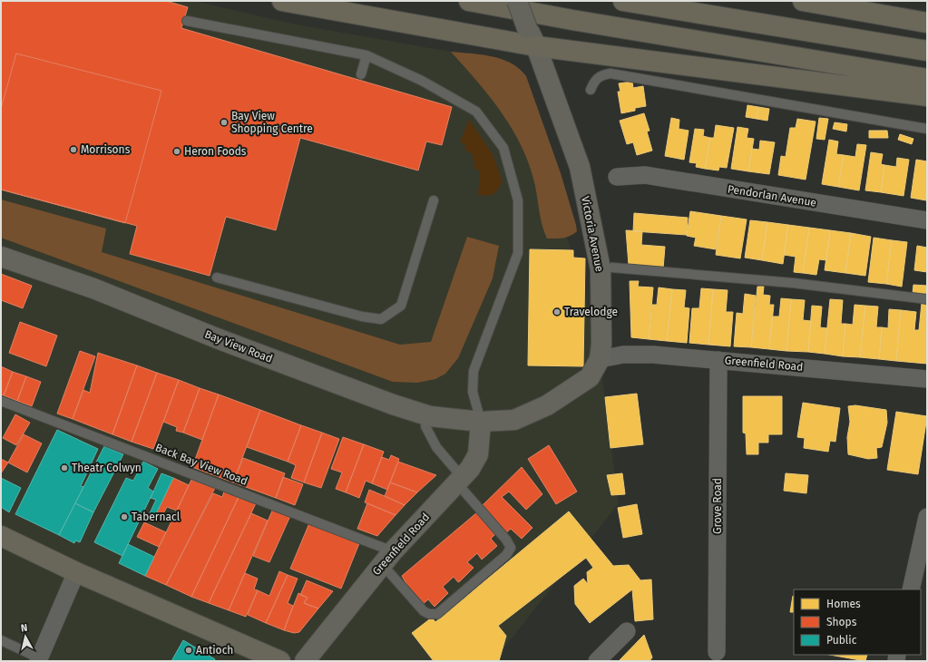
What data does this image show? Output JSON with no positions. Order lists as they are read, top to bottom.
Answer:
{
  "streets": {
    "main road": ["Victoria Avenue", "Bay View Road", "Greenfield Road"],
    "street": ["Pendorlan Avenue", "Grove Road"],
    "lane": ["Back Bay View Road"]
  },
  "crossings": [
    ["Victoria Avenue", "Bay View Road"],
    ["Victoria Avenue", "Greenfield Road"],
    ["Bay View Road", "Greenfield Road"],
    ["Greenfield Road", "Back Bay View Road"],
    ["Greenfield Road", "Grove Road"]
  ],
  "places": [
    "Bay View Shopping Centre",
    "Morrisons",
    "Heron Foods",
    "Travelodge",
    "Theatr Colwyn",
    "Tabernacl",
    "Antioch"
  ],
  "legend": ["Homes", "Shops", "Public"],
  "north": "top"
}
